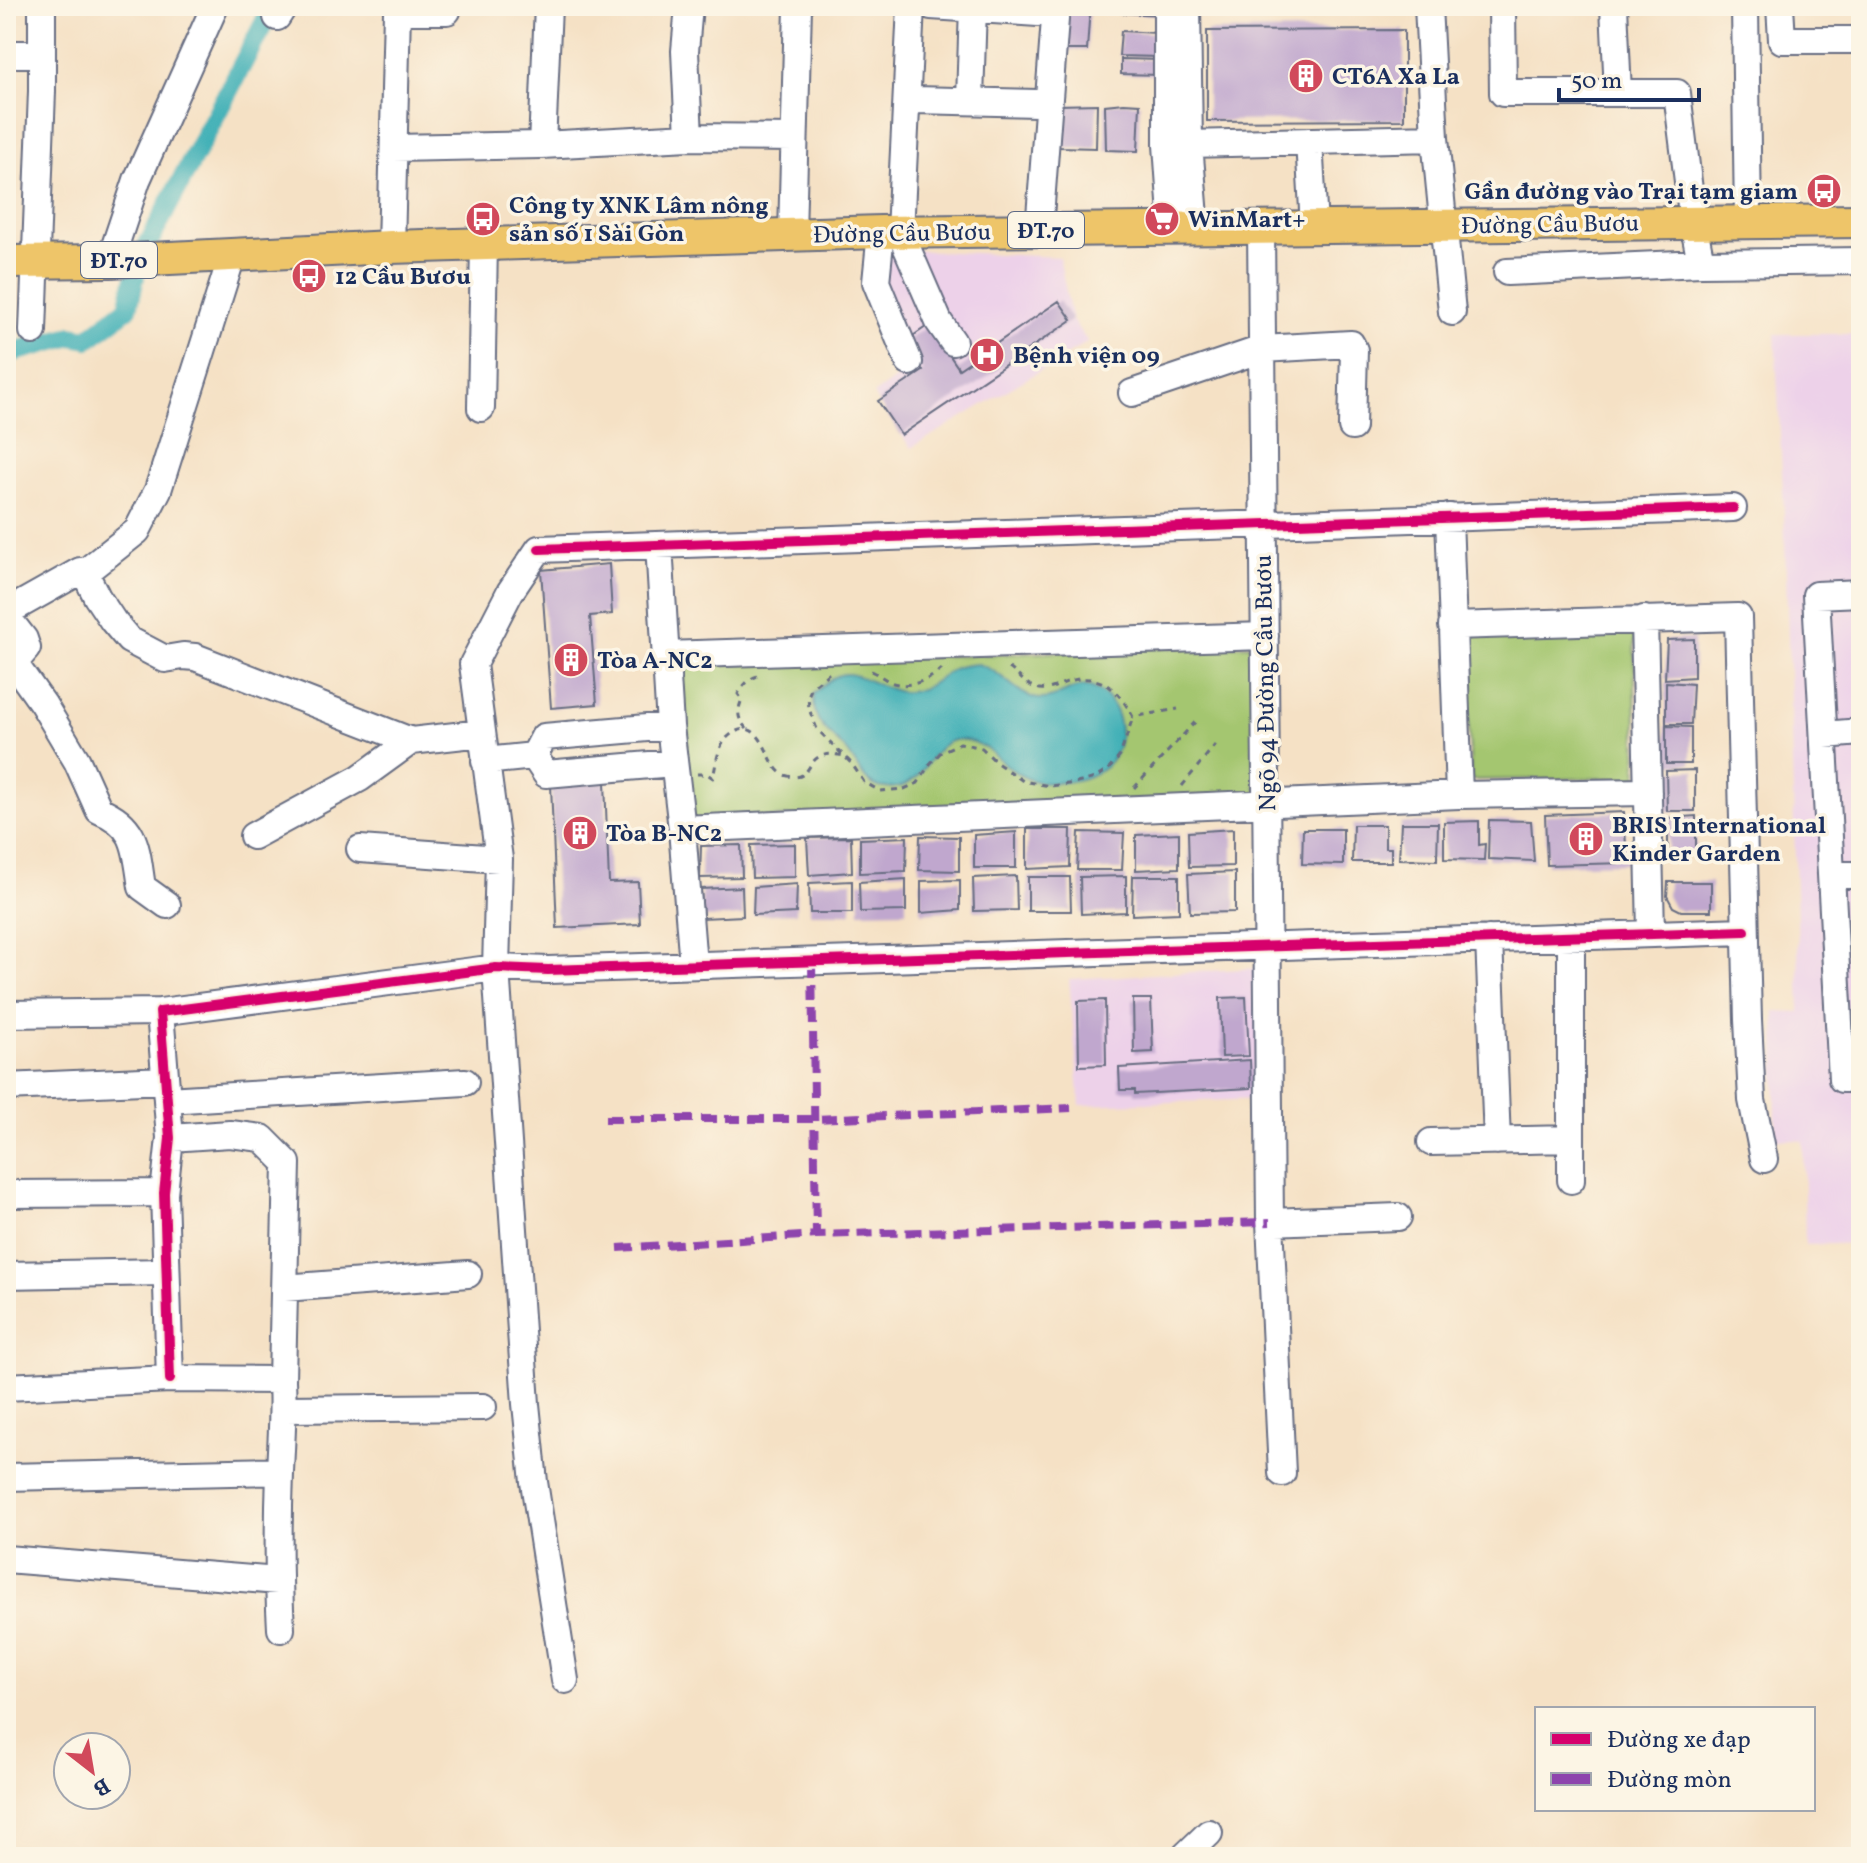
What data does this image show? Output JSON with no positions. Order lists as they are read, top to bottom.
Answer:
{
  "streets": {
    "main road": ["Đường Cầu Bươu", "ĐT.70"],
    "street": ["Ngõ 94 Đường Cầu Bươu"]
  },
  "crossings": [
    ["Đường Cầu Bươu", "ĐT.70"],
    ["Đường Cầu Bươu", "Ngõ 94 Đường Cầu Bươu"]
  ],
  "places": {
    "building": [
      "CT6A Xa La",
      "Tòa A-NC2",
      "Tòa B-NC2",
      "BRIS International Kinder Garden"
    ],
    "bus stop": ["Gần đường vào Trại tạm giam", "Công ty XNK Lâm nông sản số 1 Sài Gòn", "12 Cầu Bươu"],
    "supermarket": ["WinMart+"],
    "hospital": ["Bệnh viện 09"]
  },
  "legend": ["Đường xe đạp", "Đường mòn"],
  "scale_bar": "50 m",
  "north": "bottom right"
}
